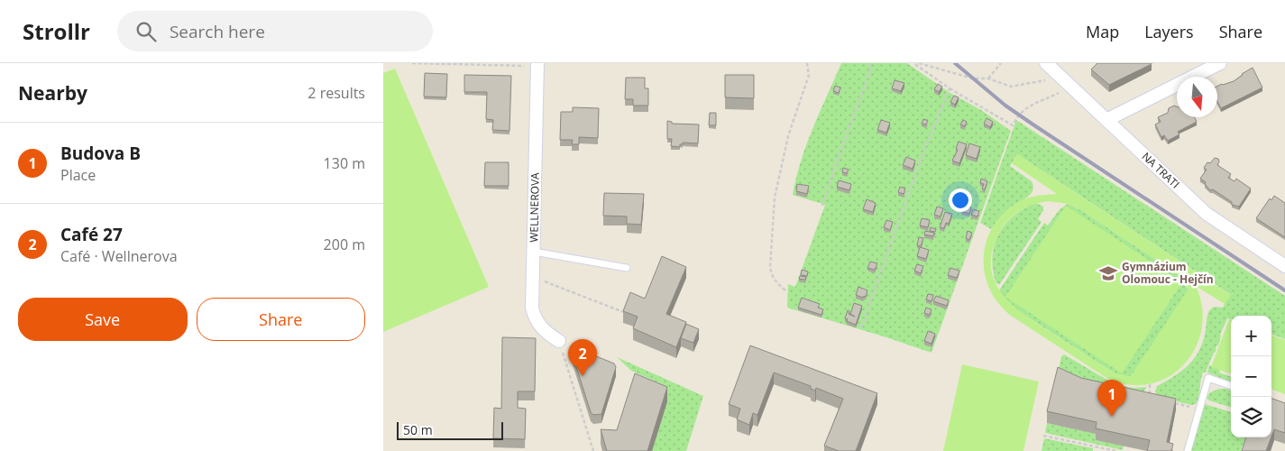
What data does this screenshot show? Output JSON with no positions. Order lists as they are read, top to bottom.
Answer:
{
  "streets": {
    "street": ["NA TRATI", "WELLNEROVA"]
  },
  "places": {
    "school or university": ["Gymnázium Olomouc - Hejčín"]
  },
  "scale_bar": "50 m",
  "north": "bottom",
  "page": {
    "header": "Strollr",
    "search": "Search here",
    "nav": ["Map", "Layers", "Share"],
    "heading": ["Nearby", "2 results"],
    "list": [
      {
        "mark": "1",
        "name": "Budova B",
        "note": "Place",
        "value": "130 m"
      },
      {
        "mark": "2",
        "name": "Café 27",
        "note": "Café · Wellnerova",
        "value": "200 m"
      }
    ],
    "buttons": ["Save", "Share"],
    "map_buttons": ["+", "−"],
    "pins": ["2", "1"],
    "scale": "50 m"
  }
}
